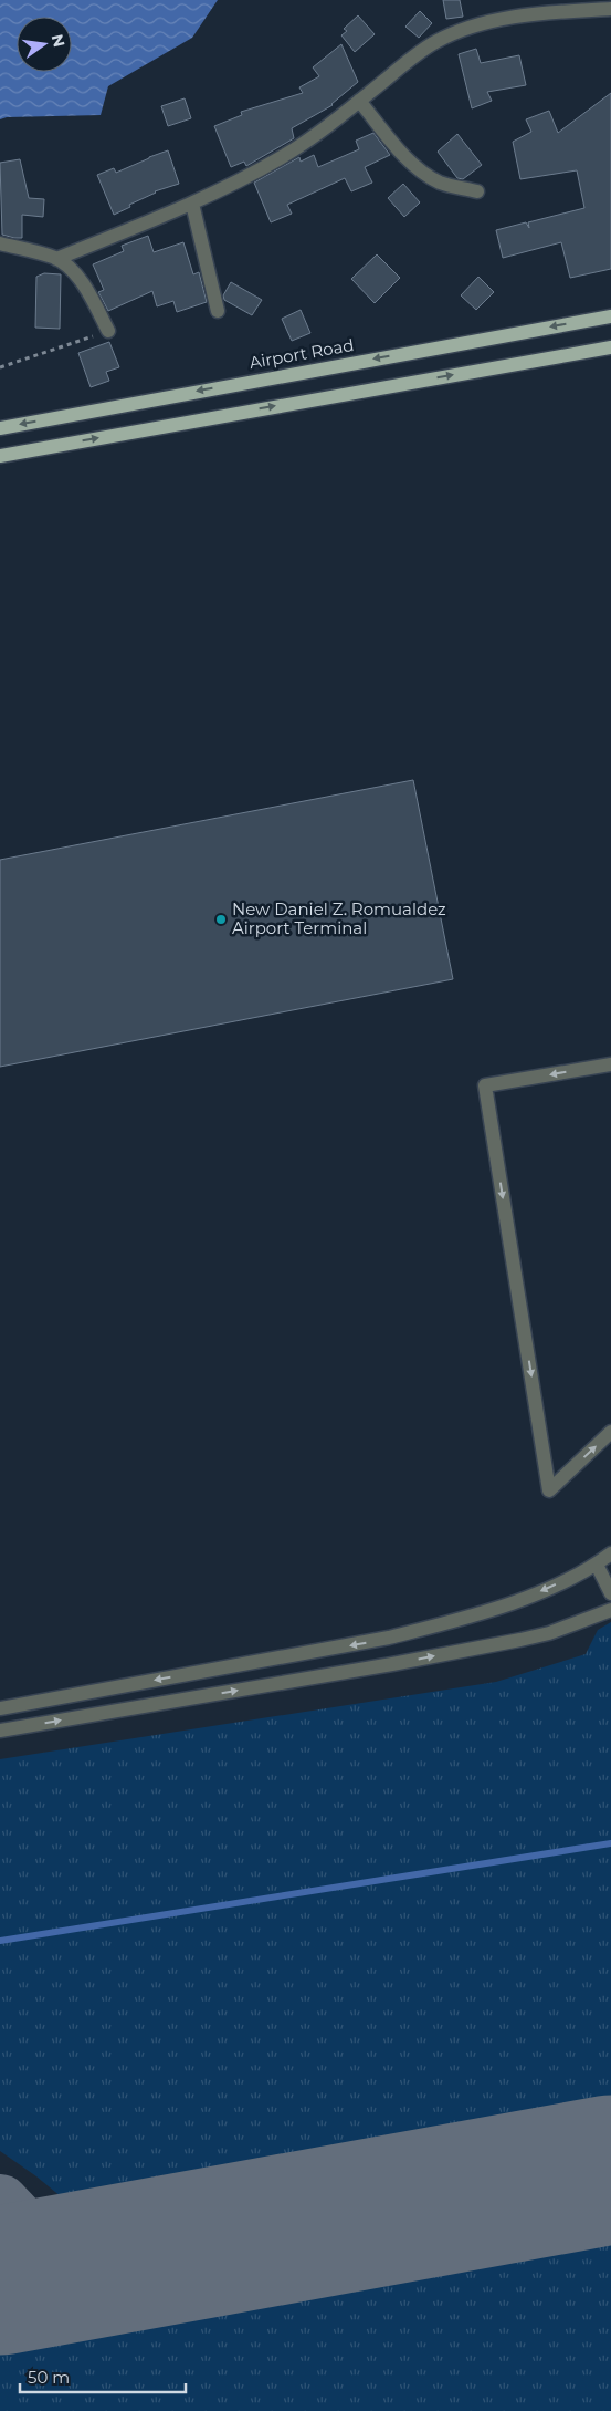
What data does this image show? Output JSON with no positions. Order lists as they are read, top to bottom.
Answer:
{
  "streets": {
    "main road": ["Airport Road"]
  },
  "places": ["New Daniel Z. Romualdez Airport Terminal"],
  "scale_bar": "50 m",
  "north": "right"
}
